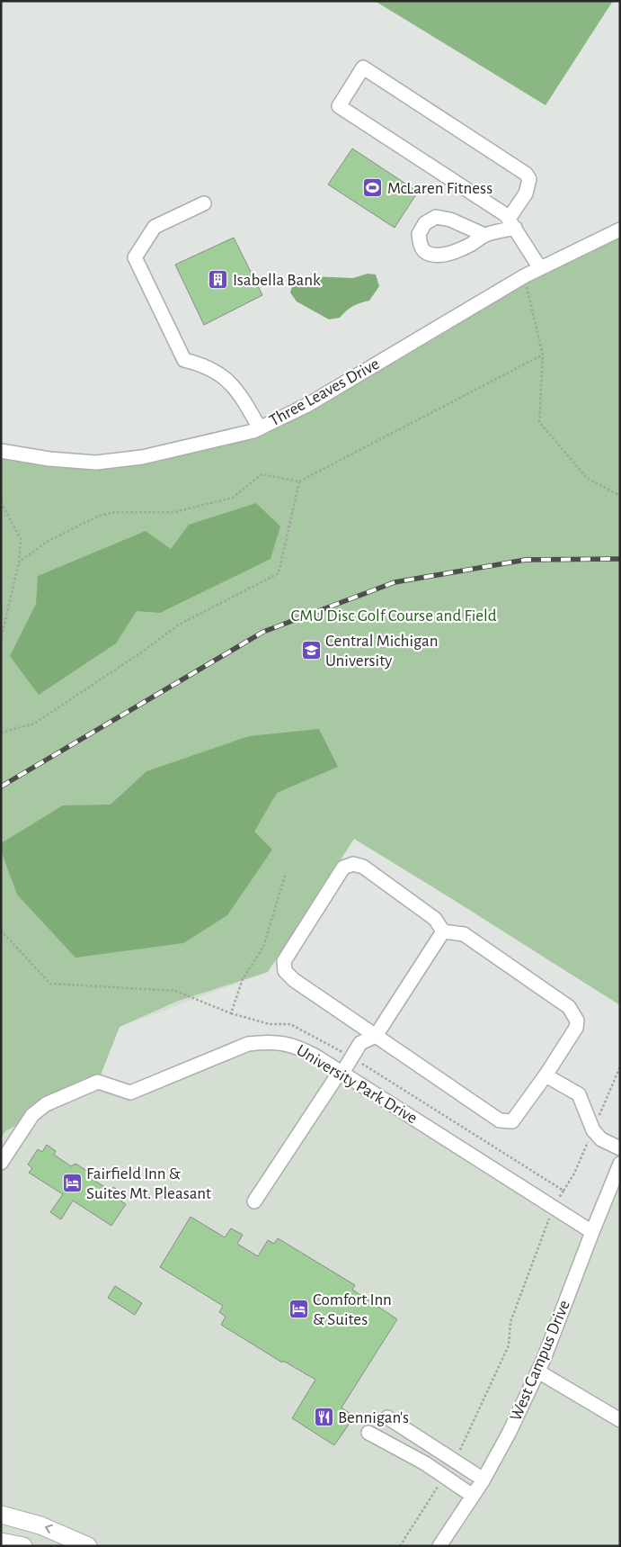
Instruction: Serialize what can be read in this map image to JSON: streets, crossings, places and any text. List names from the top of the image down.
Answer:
{
  "streets": {
    "street": ["Three Leaves Drive", "University Park Drive", "West Campus Drive"]
  },
  "crossings": [
    ["University Park Drive", "West Campus Drive"]
  ],
  "parks": ["CMU Disc Golf Course and Field"],
  "places": {
    "sports": ["McLaren Fitness"],
    "building": ["Isabella Bank"],
    "school or university": ["Central Michigan University"],
    "hotel": ["Fairfield Inn & Suites Mt. Pleasant", "Comfort Inn & Suites"],
    "restaurant": ["Bennigan's"]
  }
}
